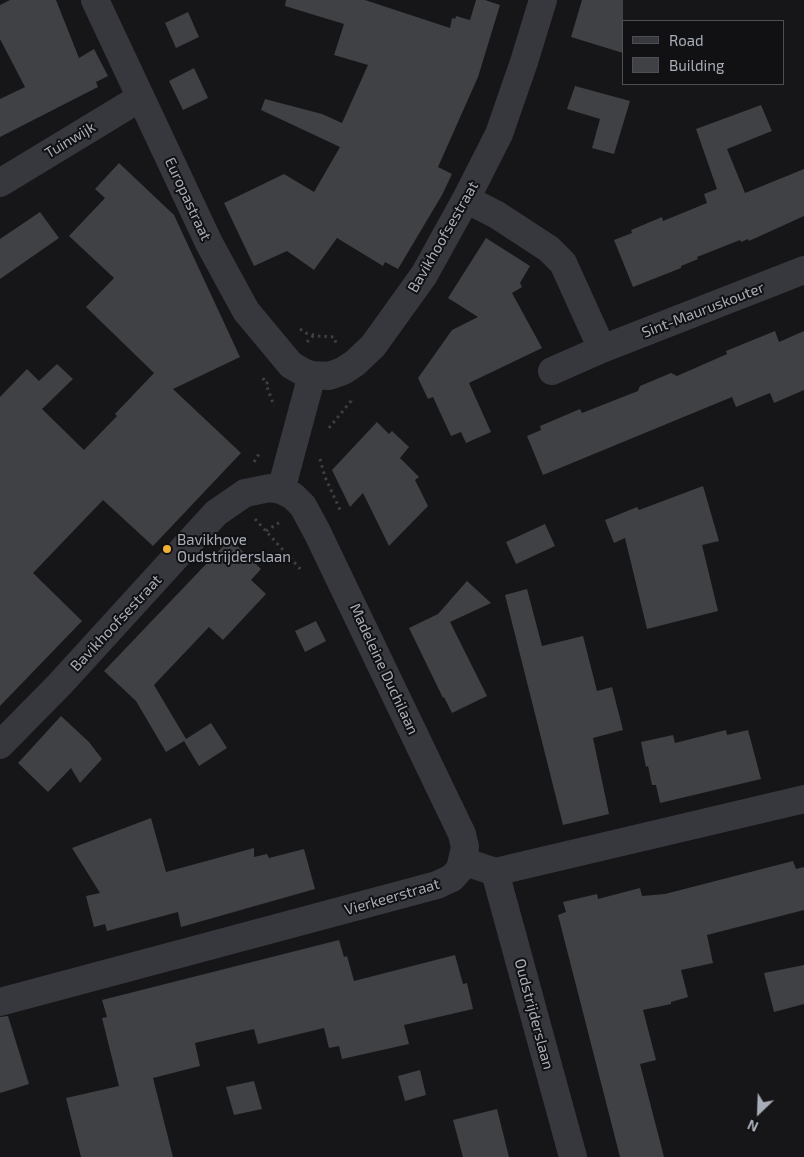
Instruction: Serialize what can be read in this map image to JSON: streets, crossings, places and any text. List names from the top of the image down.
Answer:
{
  "streets": {
    "street": [
      "Tuinwijk",
      "Europastraat",
      "Bavikhoofsestraat",
      "Sint-Mauruskouter",
      "Madeleine Duchilaan",
      "Vierkeerstraat",
      "Oudstrijderslaan"
    ]
  },
  "crossings": [
    ["Tuinwijk", "Europastraat"],
    ["Europastraat", "Bavikhoofsestraat"],
    ["Bavikhoofsestraat", "Madeleine Duchilaan"],
    ["Madeleine Duchilaan", "Vierkeerstraat"]
  ],
  "places": ["Bavikhove Oudstrijderslaan"],
  "legend": ["Road", "Building"],
  "north": "bottom left"
}
